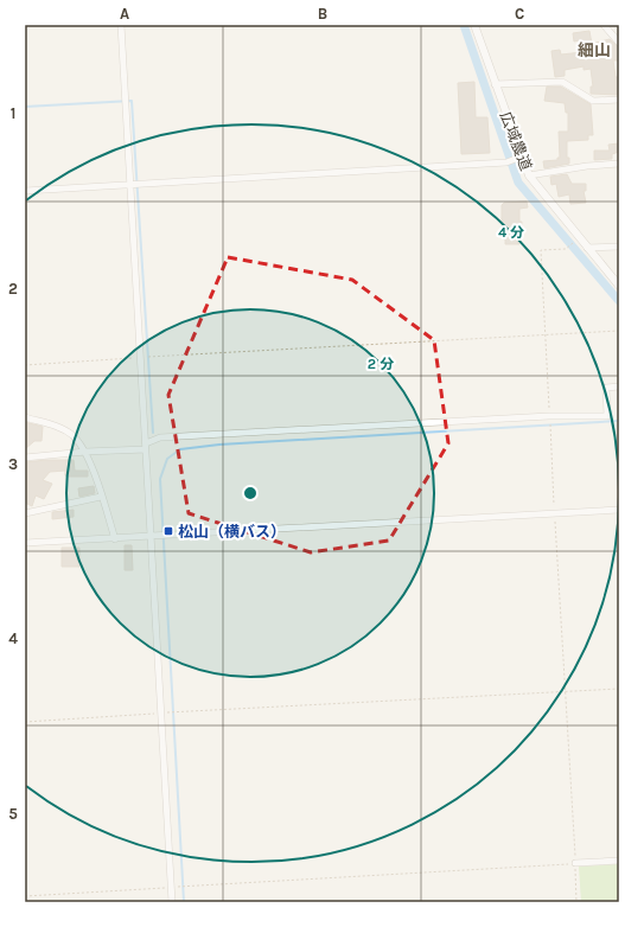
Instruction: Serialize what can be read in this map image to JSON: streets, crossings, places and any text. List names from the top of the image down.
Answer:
{
  "streets": {
    "street": ["広域農道"]
  },
  "districts": ["細山"],
  "places": {
    "transit": ["松山（横バス）"]
  },
  "grid": {
    "columns": ["A", "B", "C"],
    "rows": [
      "1",
      "2",
      "3",
      "4",
      "5"
    ]
  },
  "rings": ["4 分", "2 分"]
}
